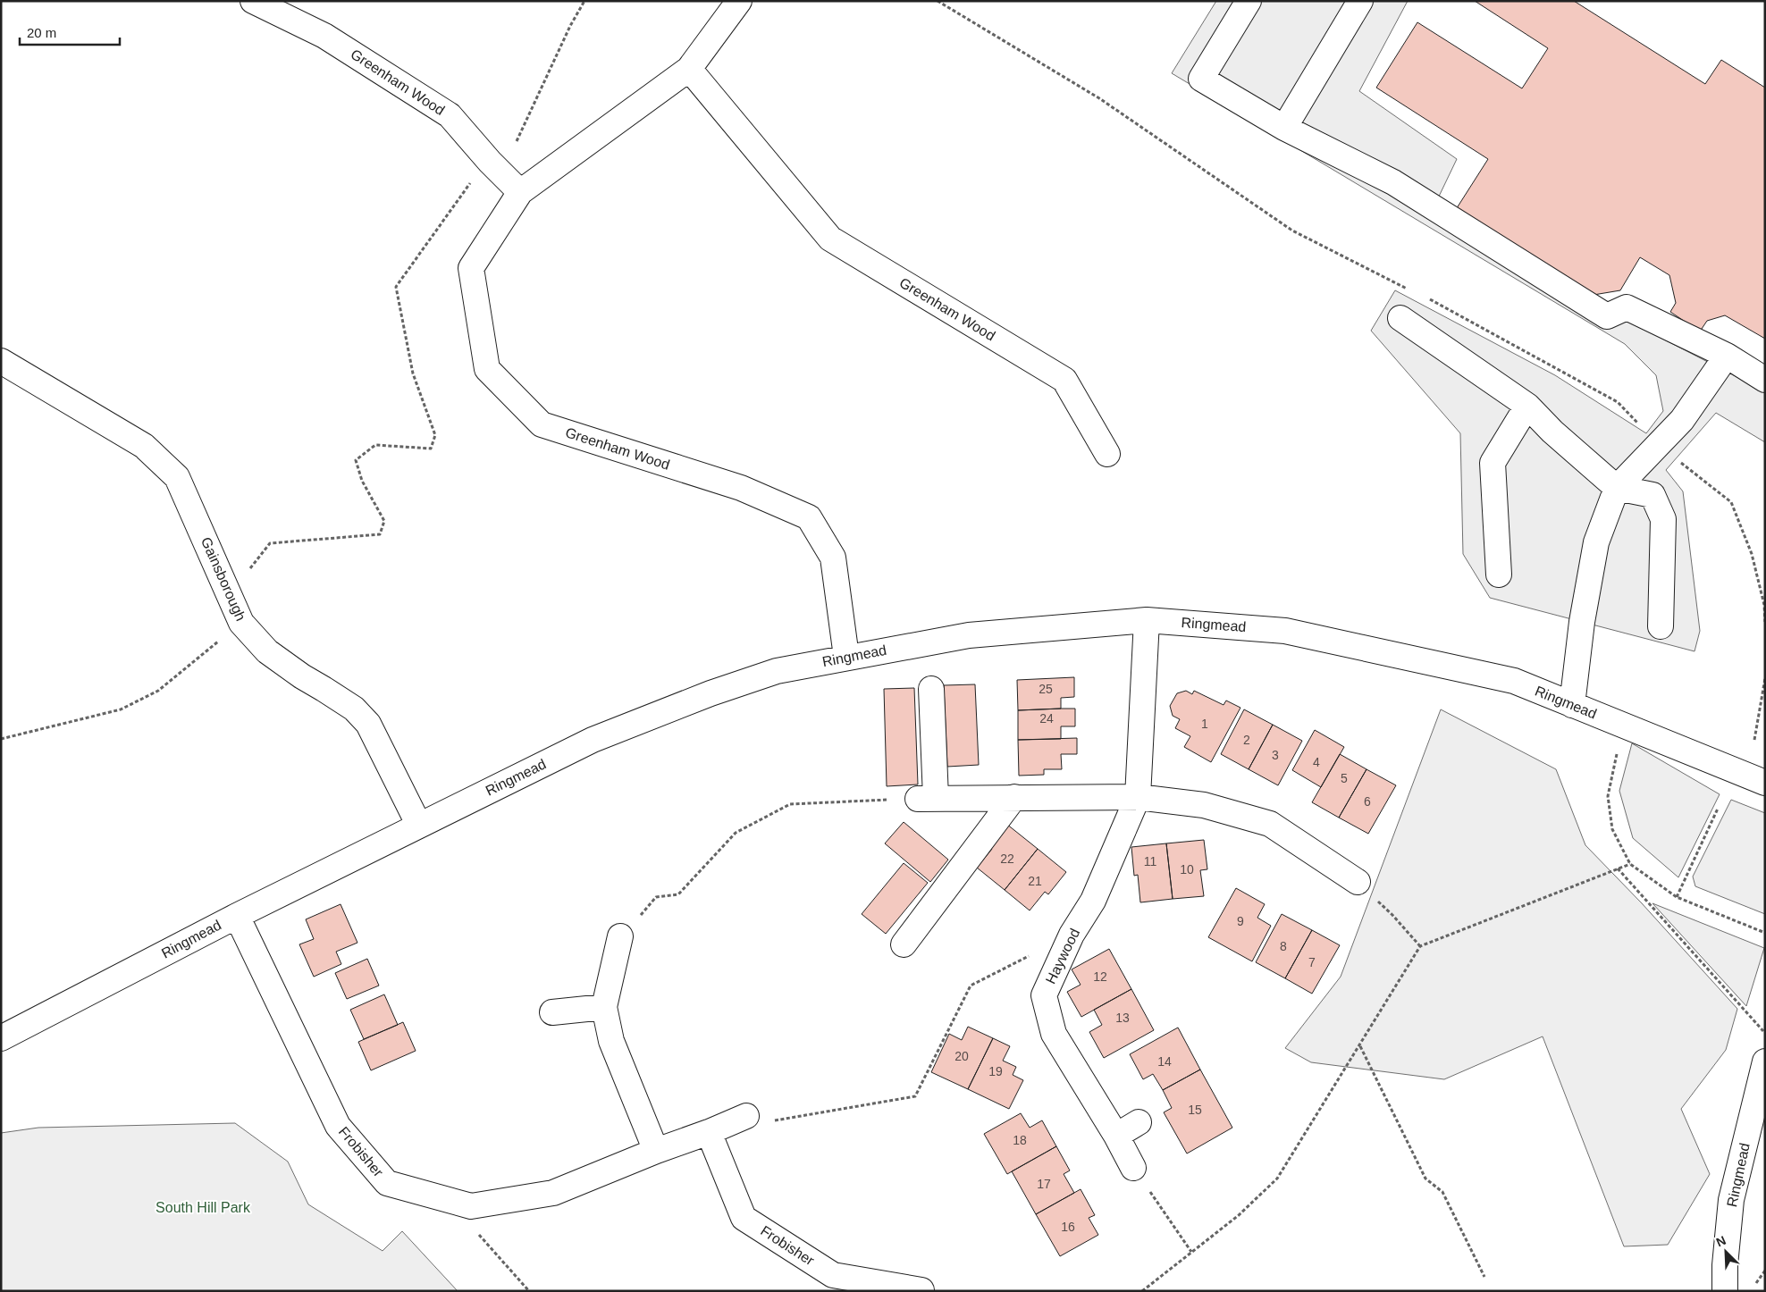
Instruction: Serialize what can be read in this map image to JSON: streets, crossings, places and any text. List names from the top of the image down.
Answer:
{
  "streets": {
    "street": [
      "Greenham Wood",
      "Gainsborough",
      "Ringmead",
      "Haywood",
      "Frobisher"
    ]
  },
  "crossings": [
    ["Greenham Wood", "Ringmead"],
    ["Gainsborough", "Ringmead"],
    ["Ringmead", "Haywood"],
    ["Ringmead", "Frobisher"]
  ],
  "parks": ["South Hill Park"],
  "house_numbers": [
    "25",
    "24",
    "1",
    "2",
    "3",
    "4",
    "5",
    "6",
    "22",
    "11",
    "10",
    "21",
    "9",
    "8",
    "7",
    "12",
    "13",
    "20",
    "14",
    "19",
    "15",
    "18",
    "17",
    "16"
  ],
  "scale_bar": "20 m",
  "north": "top left"
}
